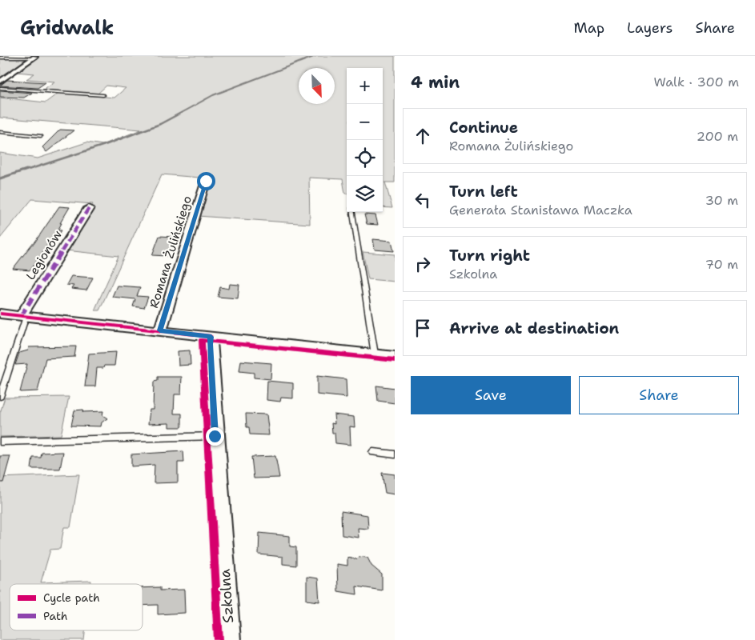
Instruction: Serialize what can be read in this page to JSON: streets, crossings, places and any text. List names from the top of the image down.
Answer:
{
  "streets": {
    "street": ["Romana Żulińskiego", "Legionów", "Szkolna"]
  },
  "legend": ["Cycle path", "Path"],
  "north": "bottom right",
  "page": {
    "header": "Gridwalk",
    "nav": ["Map", "Layers", "Share"],
    "heading": ["4 min", "Walk · 300 m"],
    "map_buttons": ["+", "−"],
    "list": [
      ["Continue", "Romana Żulińskiego", "200 m"],
      ["Turn left", "Generała Stanisława Maczka", "30 m"],
      ["Turn right", "Szkolna", "70 m"],
      "Arrive at destination"
    ],
    "buttons": ["Save", "Share"]
  }
}
